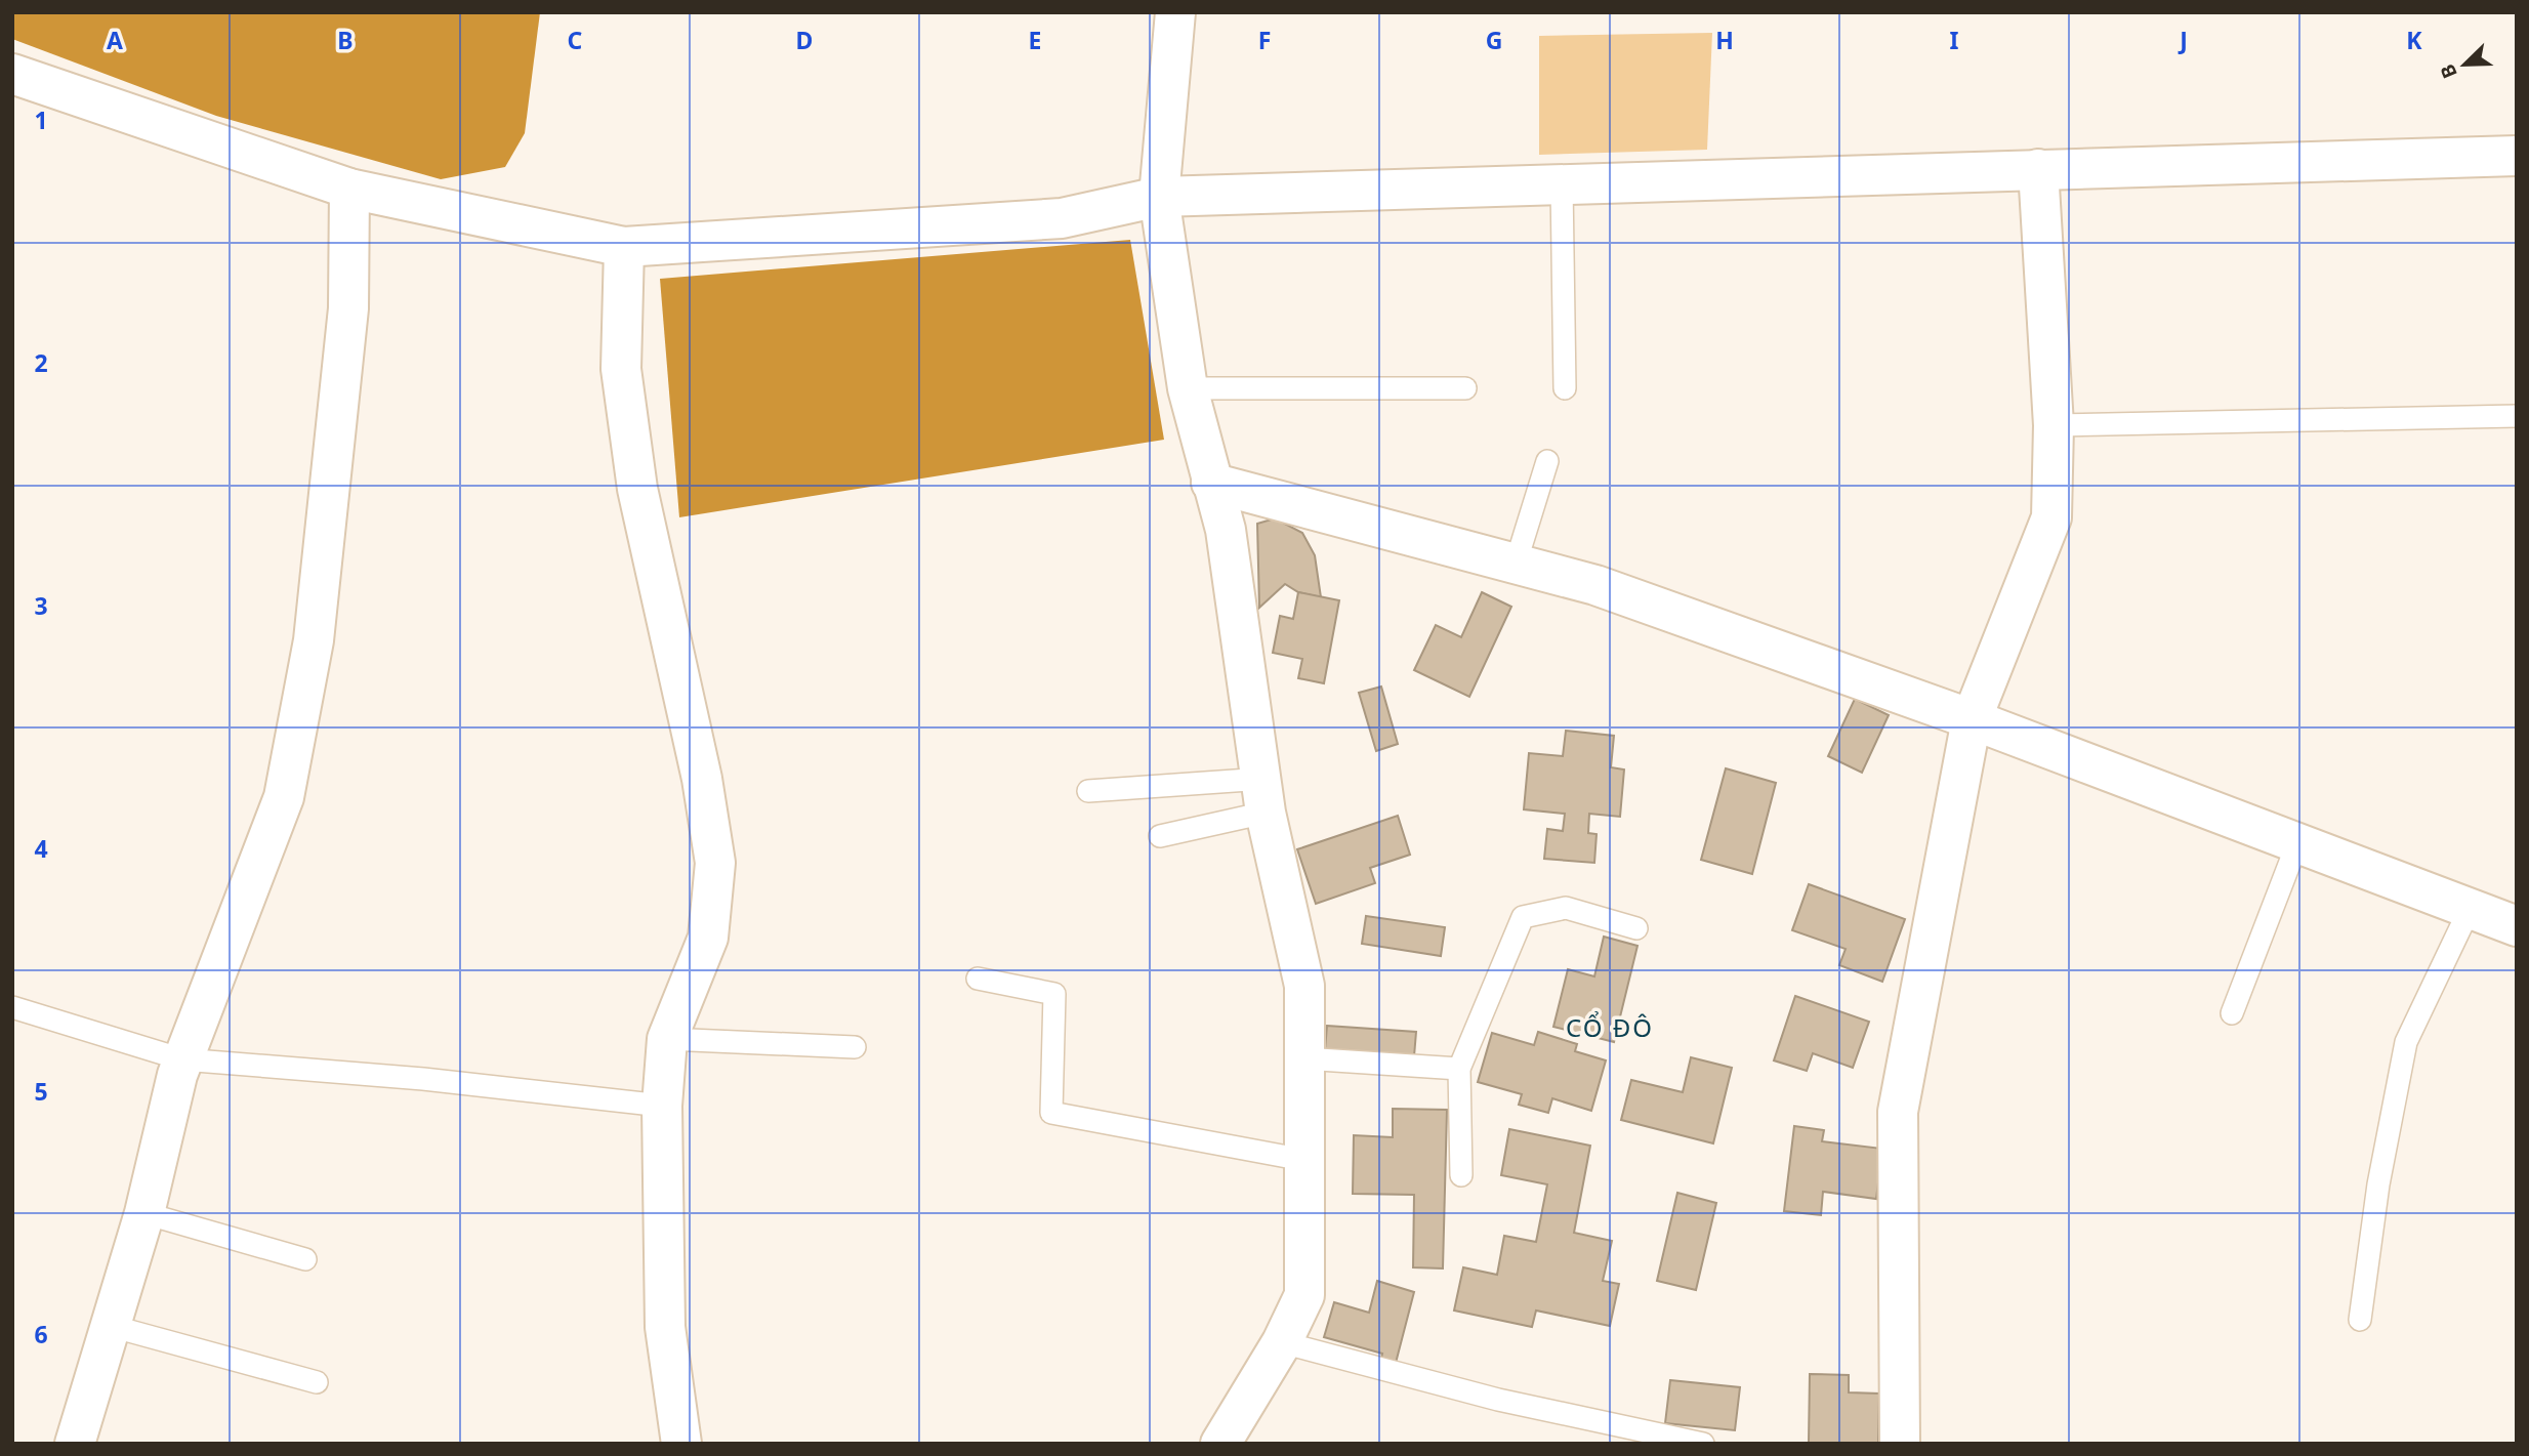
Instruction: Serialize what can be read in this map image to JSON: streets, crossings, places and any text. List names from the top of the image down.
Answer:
{
  "districts": ["CỔ ĐÔ"],
  "north": "bottom left",
  "grid": {
    "columns": [
      "A",
      "B",
      "C",
      "D",
      "E",
      "F",
      "G",
      "H",
      "I",
      "J",
      "K"
    ],
    "rows": [
      "1",
      "2",
      "3",
      "4",
      "5",
      "6"
    ]
  }
}
